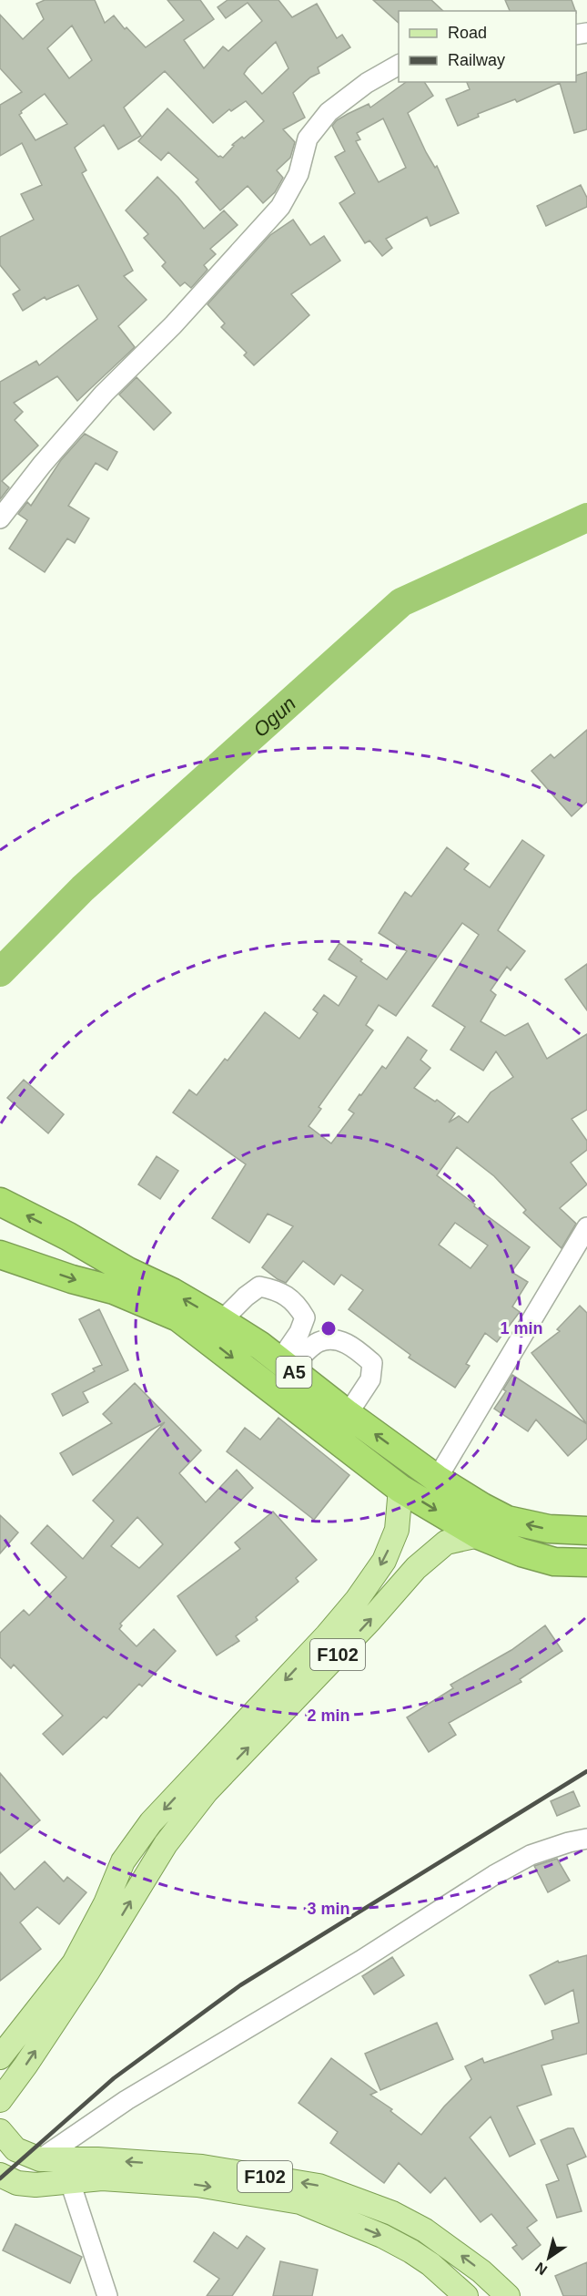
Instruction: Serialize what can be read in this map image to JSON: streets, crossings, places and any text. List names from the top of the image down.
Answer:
{
  "streets": {
    "highway": ["A5"],
    "main road": ["F102"]
  },
  "crossings": [
    ["A5", "F102"]
  ],
  "water": ["Ogun"],
  "legend": ["Road", "Railway"],
  "north": "bottom left",
  "rings": ["1 min", "2 min", "3 min"]
}
